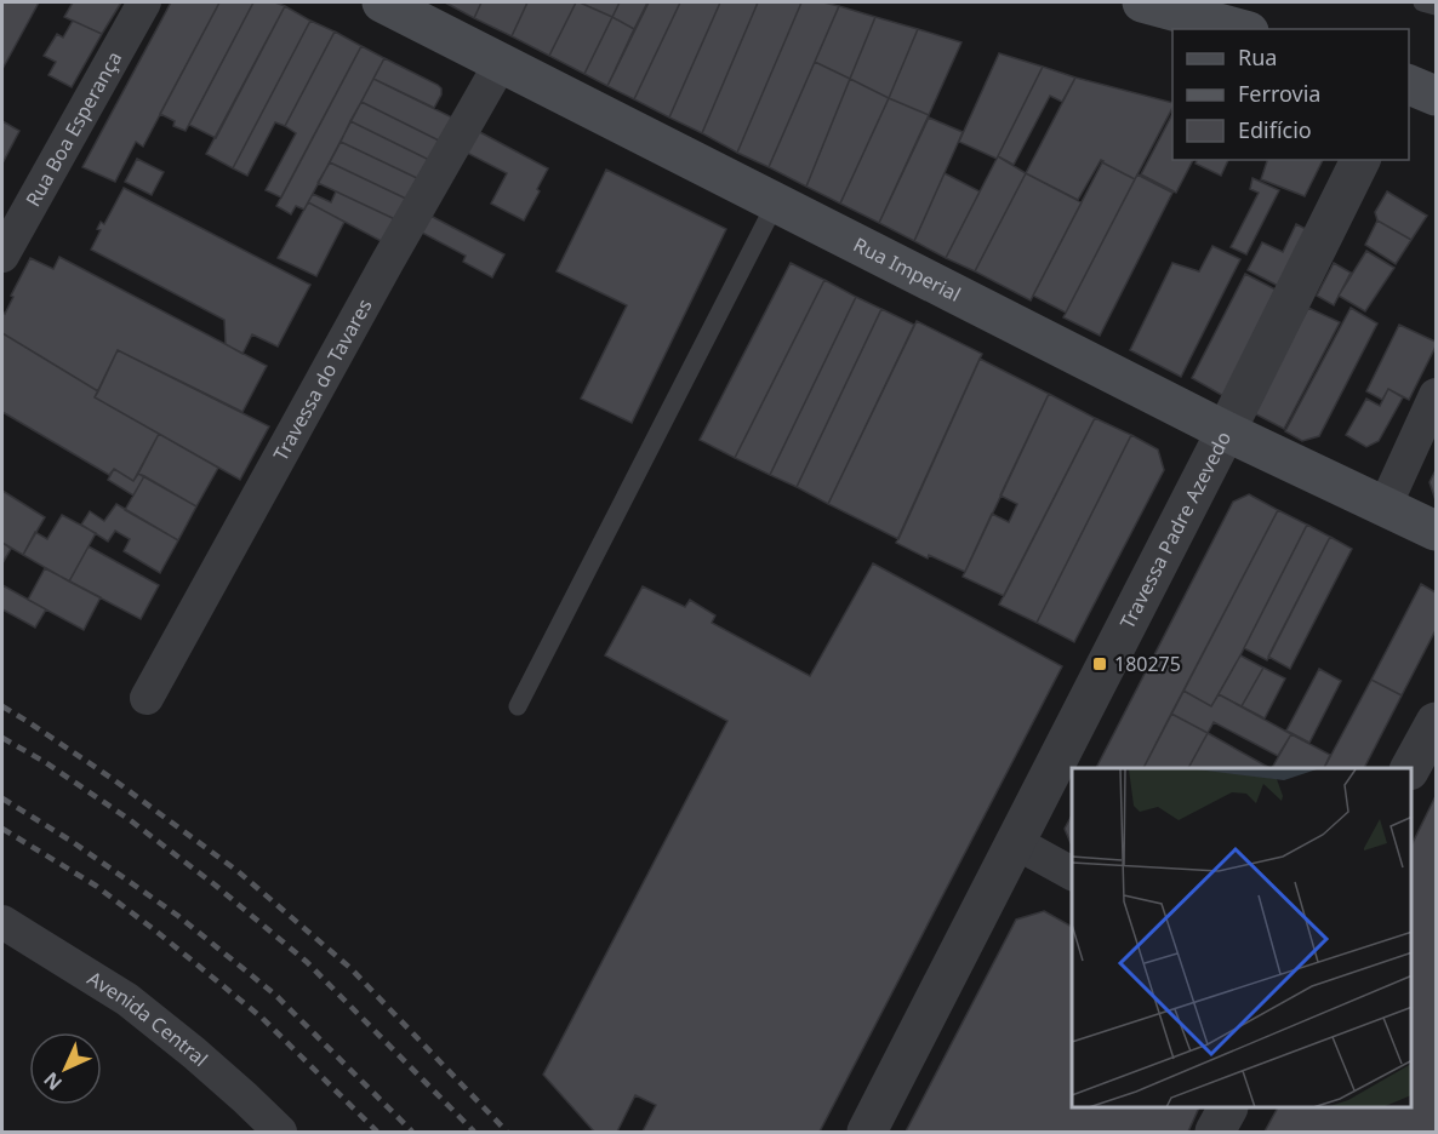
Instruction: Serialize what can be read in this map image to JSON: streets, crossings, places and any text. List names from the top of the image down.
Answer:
{
  "streets": {
    "main road": ["Rua Imperial"],
    "street": [
      "Rua Boa Esperança",
      "Travessa do Tavares",
      "Travessa Padre Azevedo",
      "Avenida Central"
    ]
  },
  "crossings": [
    ["Rua Imperial", "Travessa do Tavares"],
    ["Rua Imperial", "Travessa Padre Azevedo"]
  ],
  "places": {
    "transit": ["180275"]
  },
  "legend": ["Rua", "Ferrovia", "Edifício"],
  "north": "bottom left"
}
